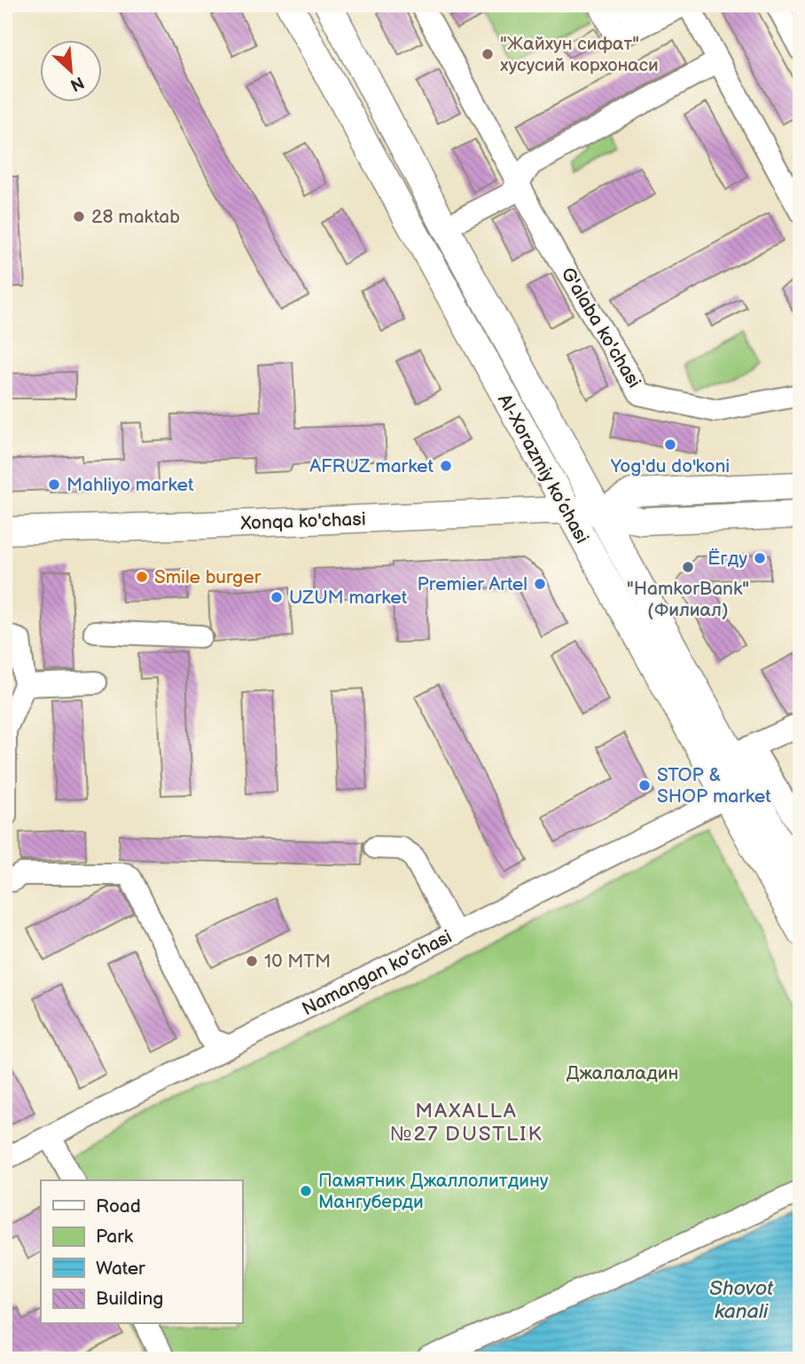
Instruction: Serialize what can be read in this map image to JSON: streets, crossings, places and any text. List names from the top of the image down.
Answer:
{
  "streets": {
    "main road": ["Al-Xorazmiy ko’chasi", "Xonqa ko'chasi"],
    "street": ["G'alaba ko'chasi", "Namangan ko'chasi"]
  },
  "crossings": [
    ["Al-Xorazmiy ko’chasi", "Xonqa ko'chasi"],
    ["Al-Xorazmiy ko’chasi", "Namangan ko'chasi"]
  ],
  "districts": ["MAXALLA №27 DUSTLIK"],
  "water": ["Shovot kanali"],
  "parks": ["Джалаладин"],
  "places": [
    "\"Жайхун сифат\" хусусий корхонаси",
    "28 maktab",
    "Yog'du do'koni",
    "AFRUZ market",
    "Mahliyo market",
    "Ёгду",
    "\"HamkorBank\" (Филиал)",
    "Smile burger",
    "Premier Artel",
    "UZUM market",
    "STOP & SHOP market",
    "10 MTM",
    "Памятник Джаллолитдину Мангуберди"
  ],
  "legend": [
    "Road",
    "Park",
    "Water",
    "Building"
  ],
  "north": "bottom right"
}
